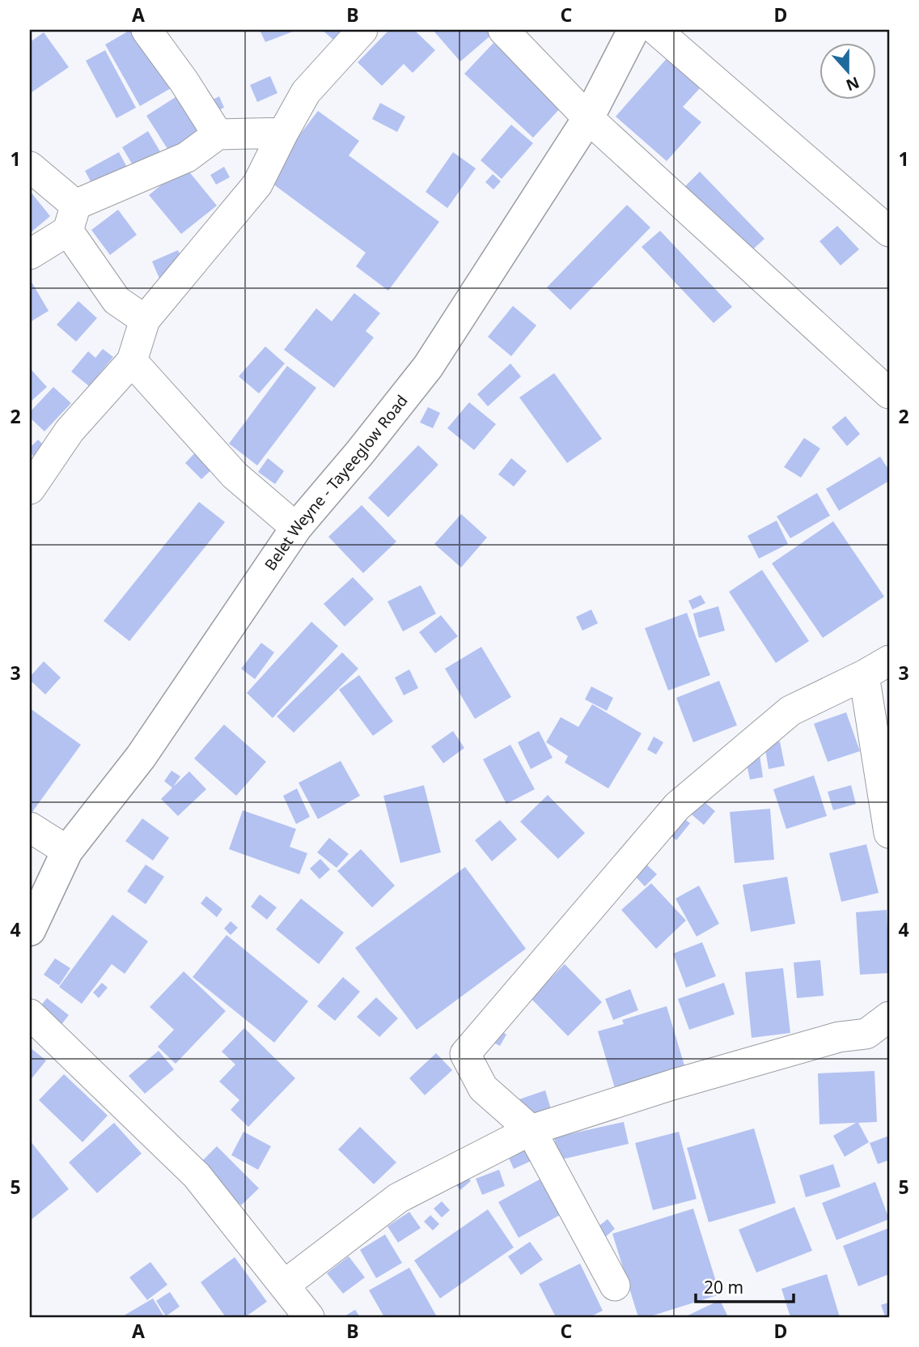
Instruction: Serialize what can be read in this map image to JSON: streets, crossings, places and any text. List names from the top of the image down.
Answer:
{
  "streets": {
    "main road": ["Belet Weyne - Tayeeglow Road"]
  },
  "scale_bar": "20 m",
  "north": "bottom",
  "grid": {
    "columns": [
      "A",
      "B",
      "C",
      "D"
    ],
    "rows": [
      "1",
      "2",
      "3",
      "4",
      "5"
    ]
  }
}
